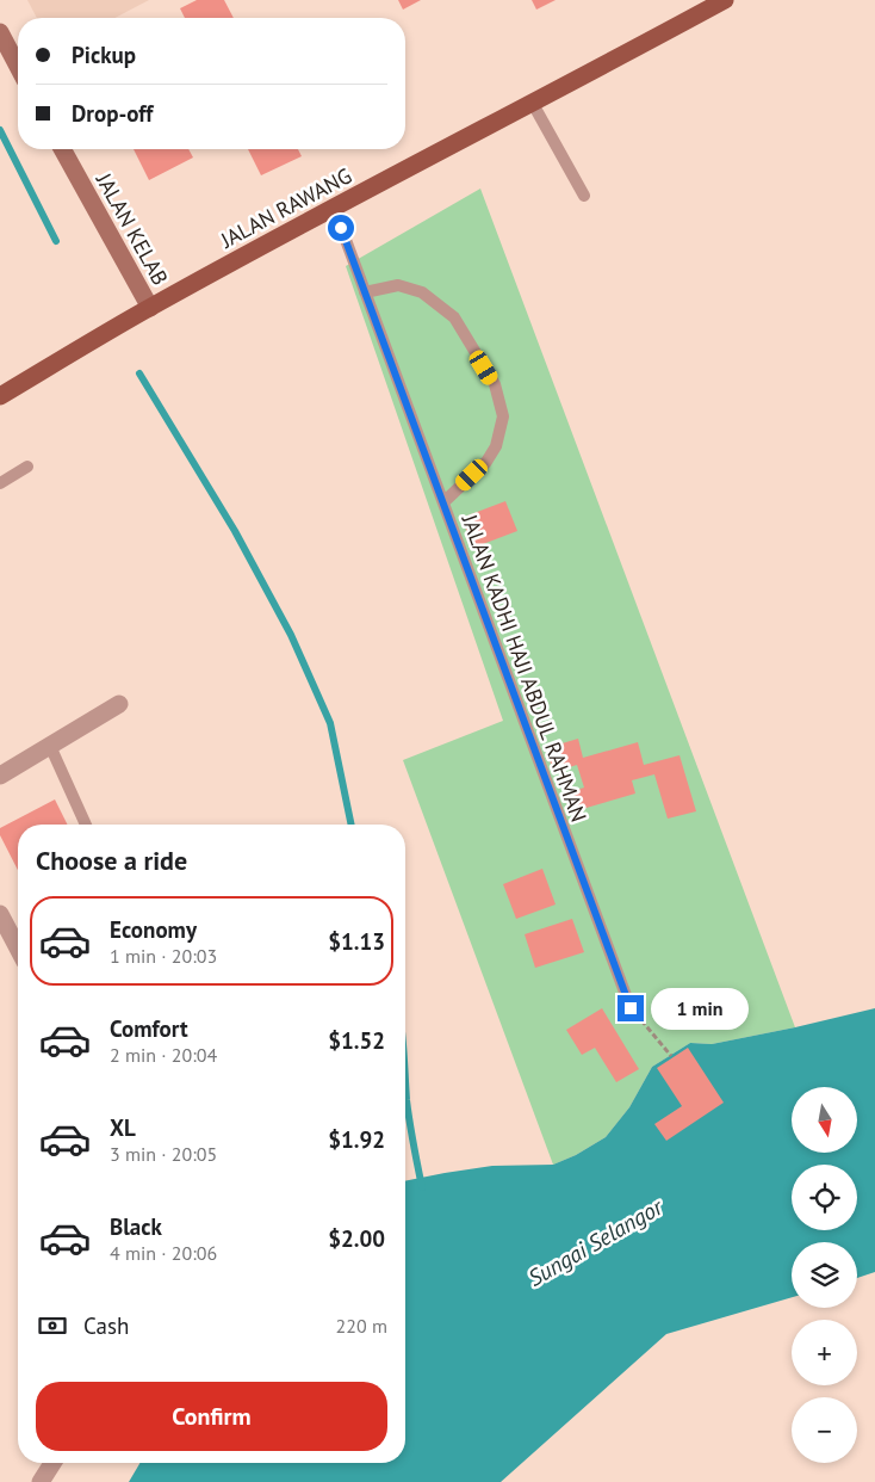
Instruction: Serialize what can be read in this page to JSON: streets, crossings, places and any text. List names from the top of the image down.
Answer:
{
  "streets": {
    "main road": ["JALAN RAWANG"],
    "street": ["JALAN KELAB"],
    "lane": ["JALAN KADHI HAJI ABDUL RAHMAN"]
  },
  "crossings": [
    ["JALAN RAWANG", "JALAN KELAB"],
    ["JALAN RAWANG", "JALAN KADHI HAJI ABDUL RAHMAN"]
  ],
  "water": ["Sungai Selangor"],
  "north": "bottom",
  "page": {
    "banner": ["Pickup", "Drop-off"],
    "heading": "Choose a ride",
    "list": [
      {
        "name": "Economy",
        "note": "1 min · 20:03",
        "value": "$1.13"
      },
      {
        "name": "Comfort",
        "note": "2 min · 20:04",
        "value": "$1.52"
      },
      {
        "name": "XL",
        "note": "3 min · 20:05",
        "value": "$1.92"
      },
      {
        "name": "Black",
        "note": "4 min · 20:06",
        "value": "$2.00"
      }
    ],
    "bubble": "1 min",
    "map_buttons": ["+", "−"],
    "pay": ["Cash", "220 m"],
    "buttons": "Confirm"
  }
}
